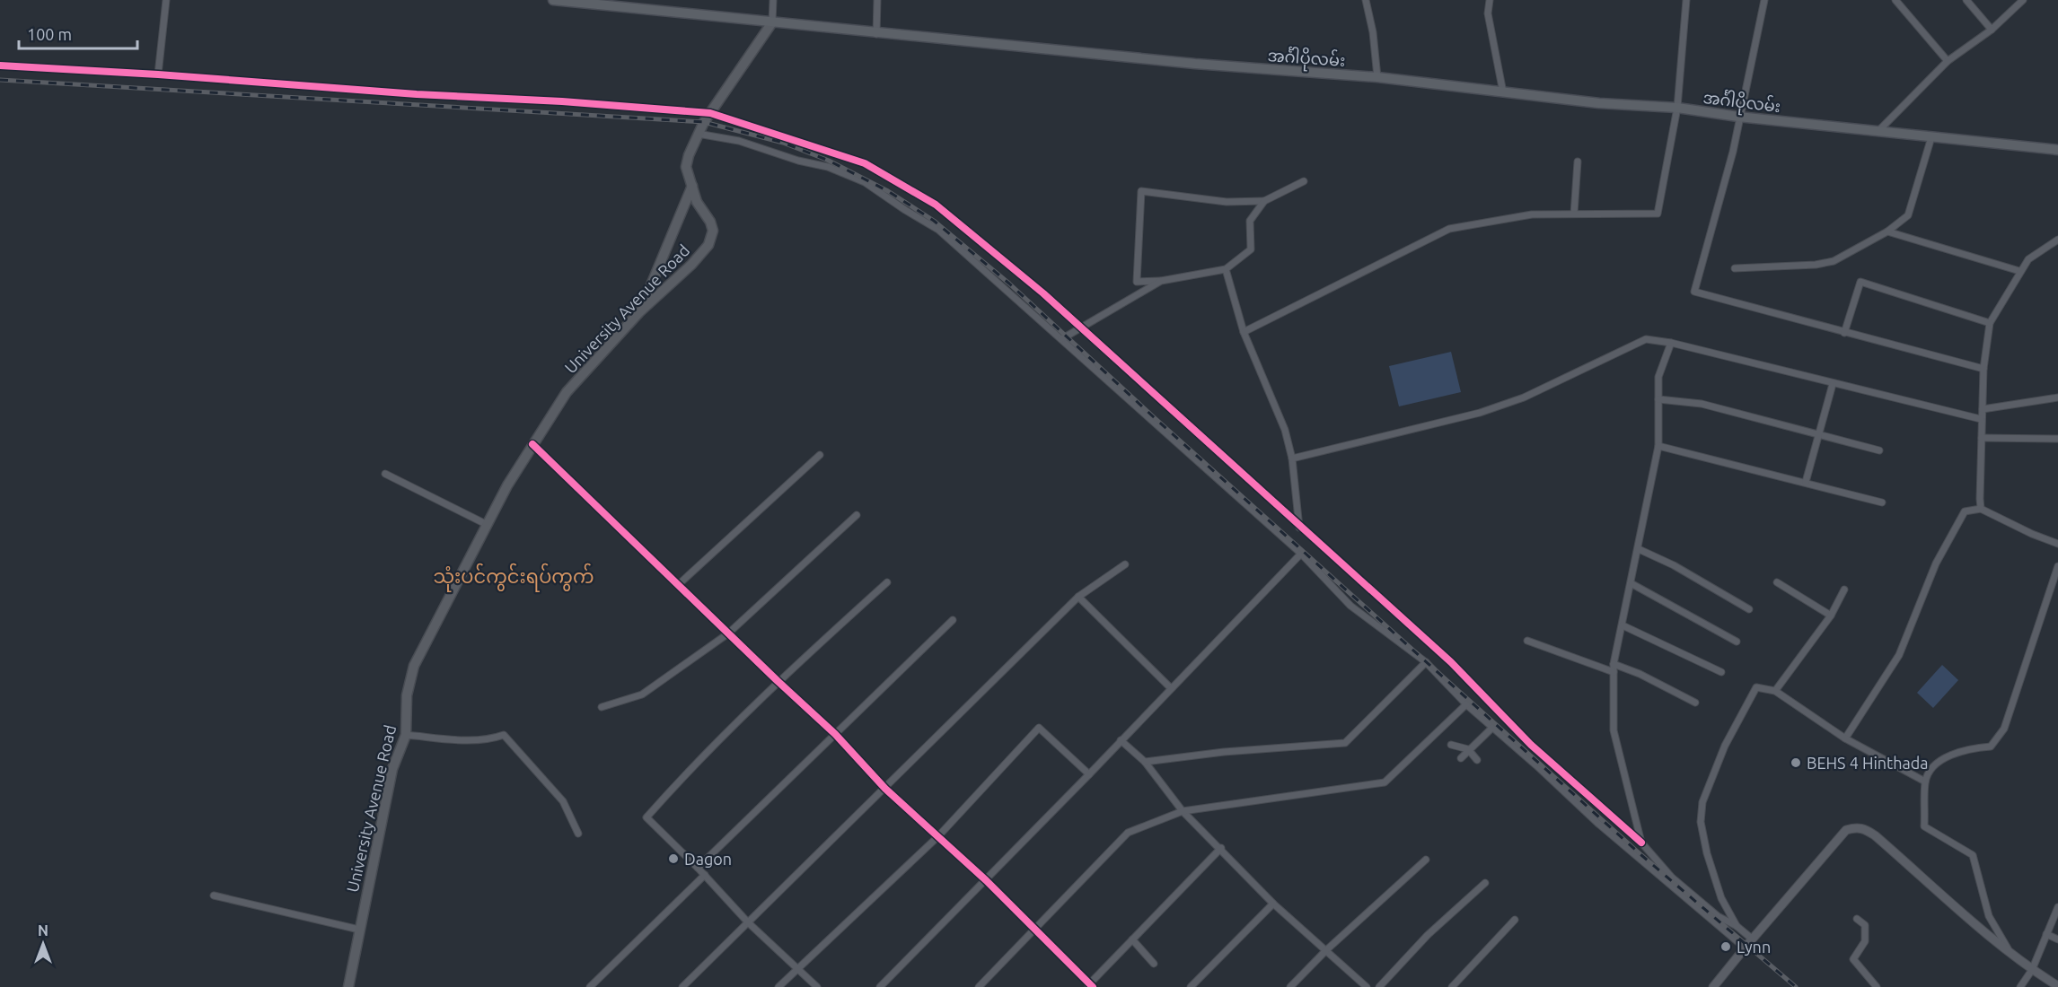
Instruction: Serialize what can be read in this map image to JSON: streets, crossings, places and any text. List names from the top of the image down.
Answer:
{
  "streets": {
    "main road": ["အင်္ဂါပိုလမ်း", "University Avenue Road"]
  },
  "crossings": [
    ["အင်္ဂါပိုလမ်း", "University Avenue Road"]
  ],
  "districts": ["သုံးပင်ကွင်းရပ်ကွက်"],
  "places": ["BEHS 4 Hinthada", "Dagon", "Lynn"],
  "scale_bar": "100 m",
  "north": "top"
}
